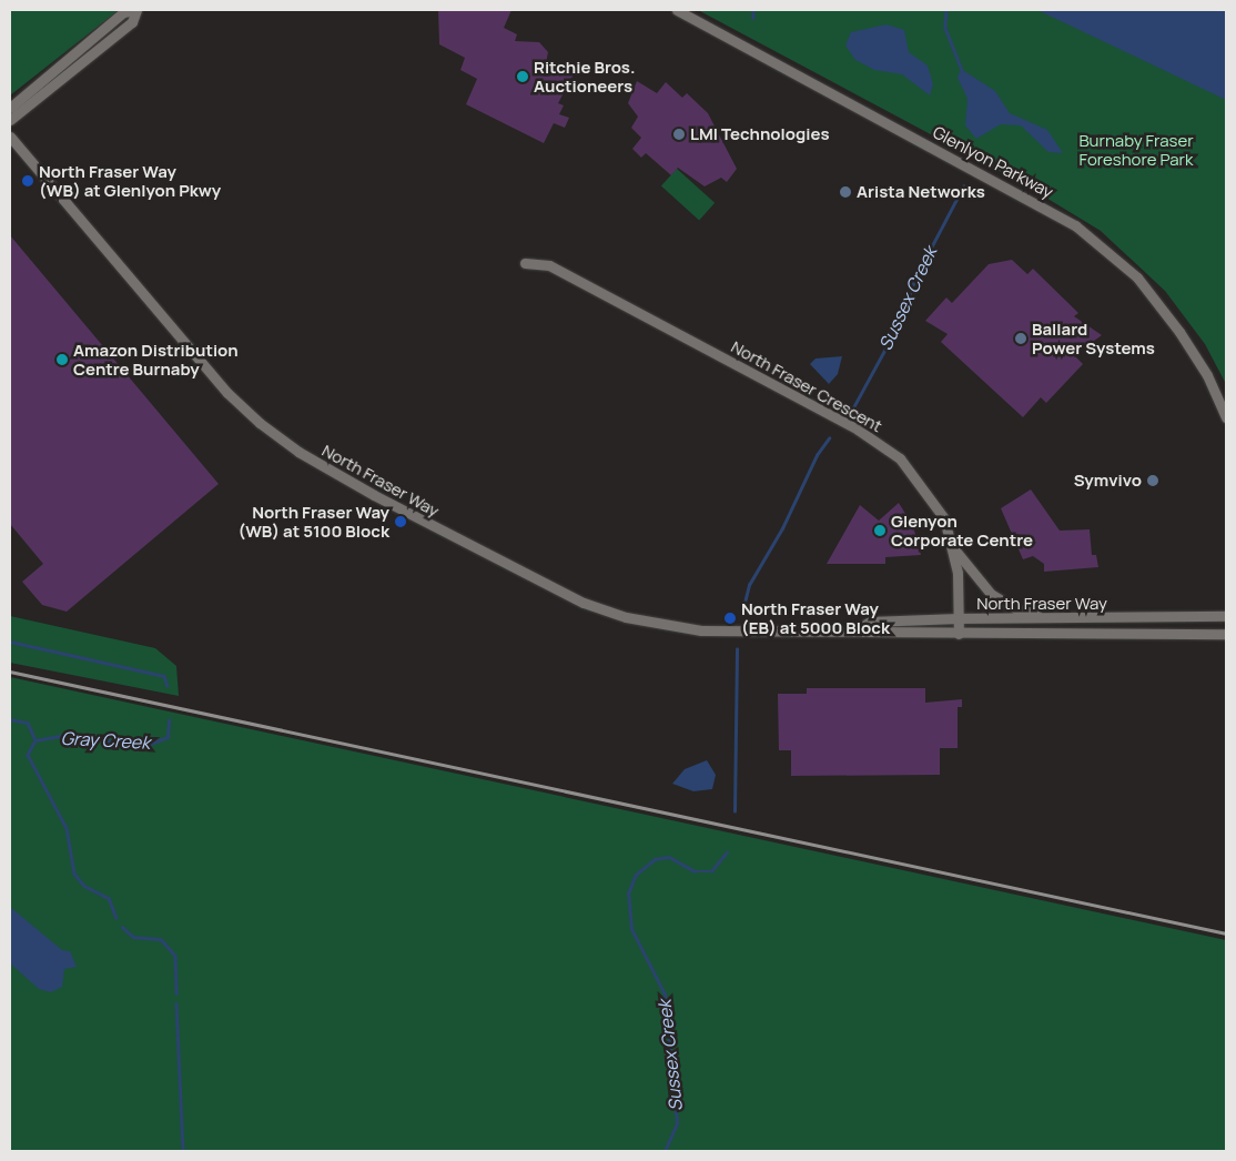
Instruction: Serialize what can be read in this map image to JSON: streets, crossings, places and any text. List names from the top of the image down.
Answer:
{
  "streets": {
    "street": ["Glenlyon Parkway", "North Fraser Crescent", "North Fraser Way"]
  },
  "crossings": [
    ["North Fraser Crescent", "North Fraser Way"]
  ],
  "water": ["Sussex Creek", "Gray Creek"],
  "parks": ["Burnaby Fraser Foreshore Park"],
  "places": [
    "Ritchie Bros. Auctioneers",
    "LMI Technologies",
    "North Fraser Way (WB) at Glenlyon Pkwy",
    "Arista Networks",
    "Ballard Power Systems",
    "Amazon Distribution Centre Burnaby",
    "Symvivo",
    "North Fraser Way (WB) at 5100 Block",
    "Glenyon Corporate Centre",
    "North Fraser Way (EB) at 5000 Block"
  ]
}
